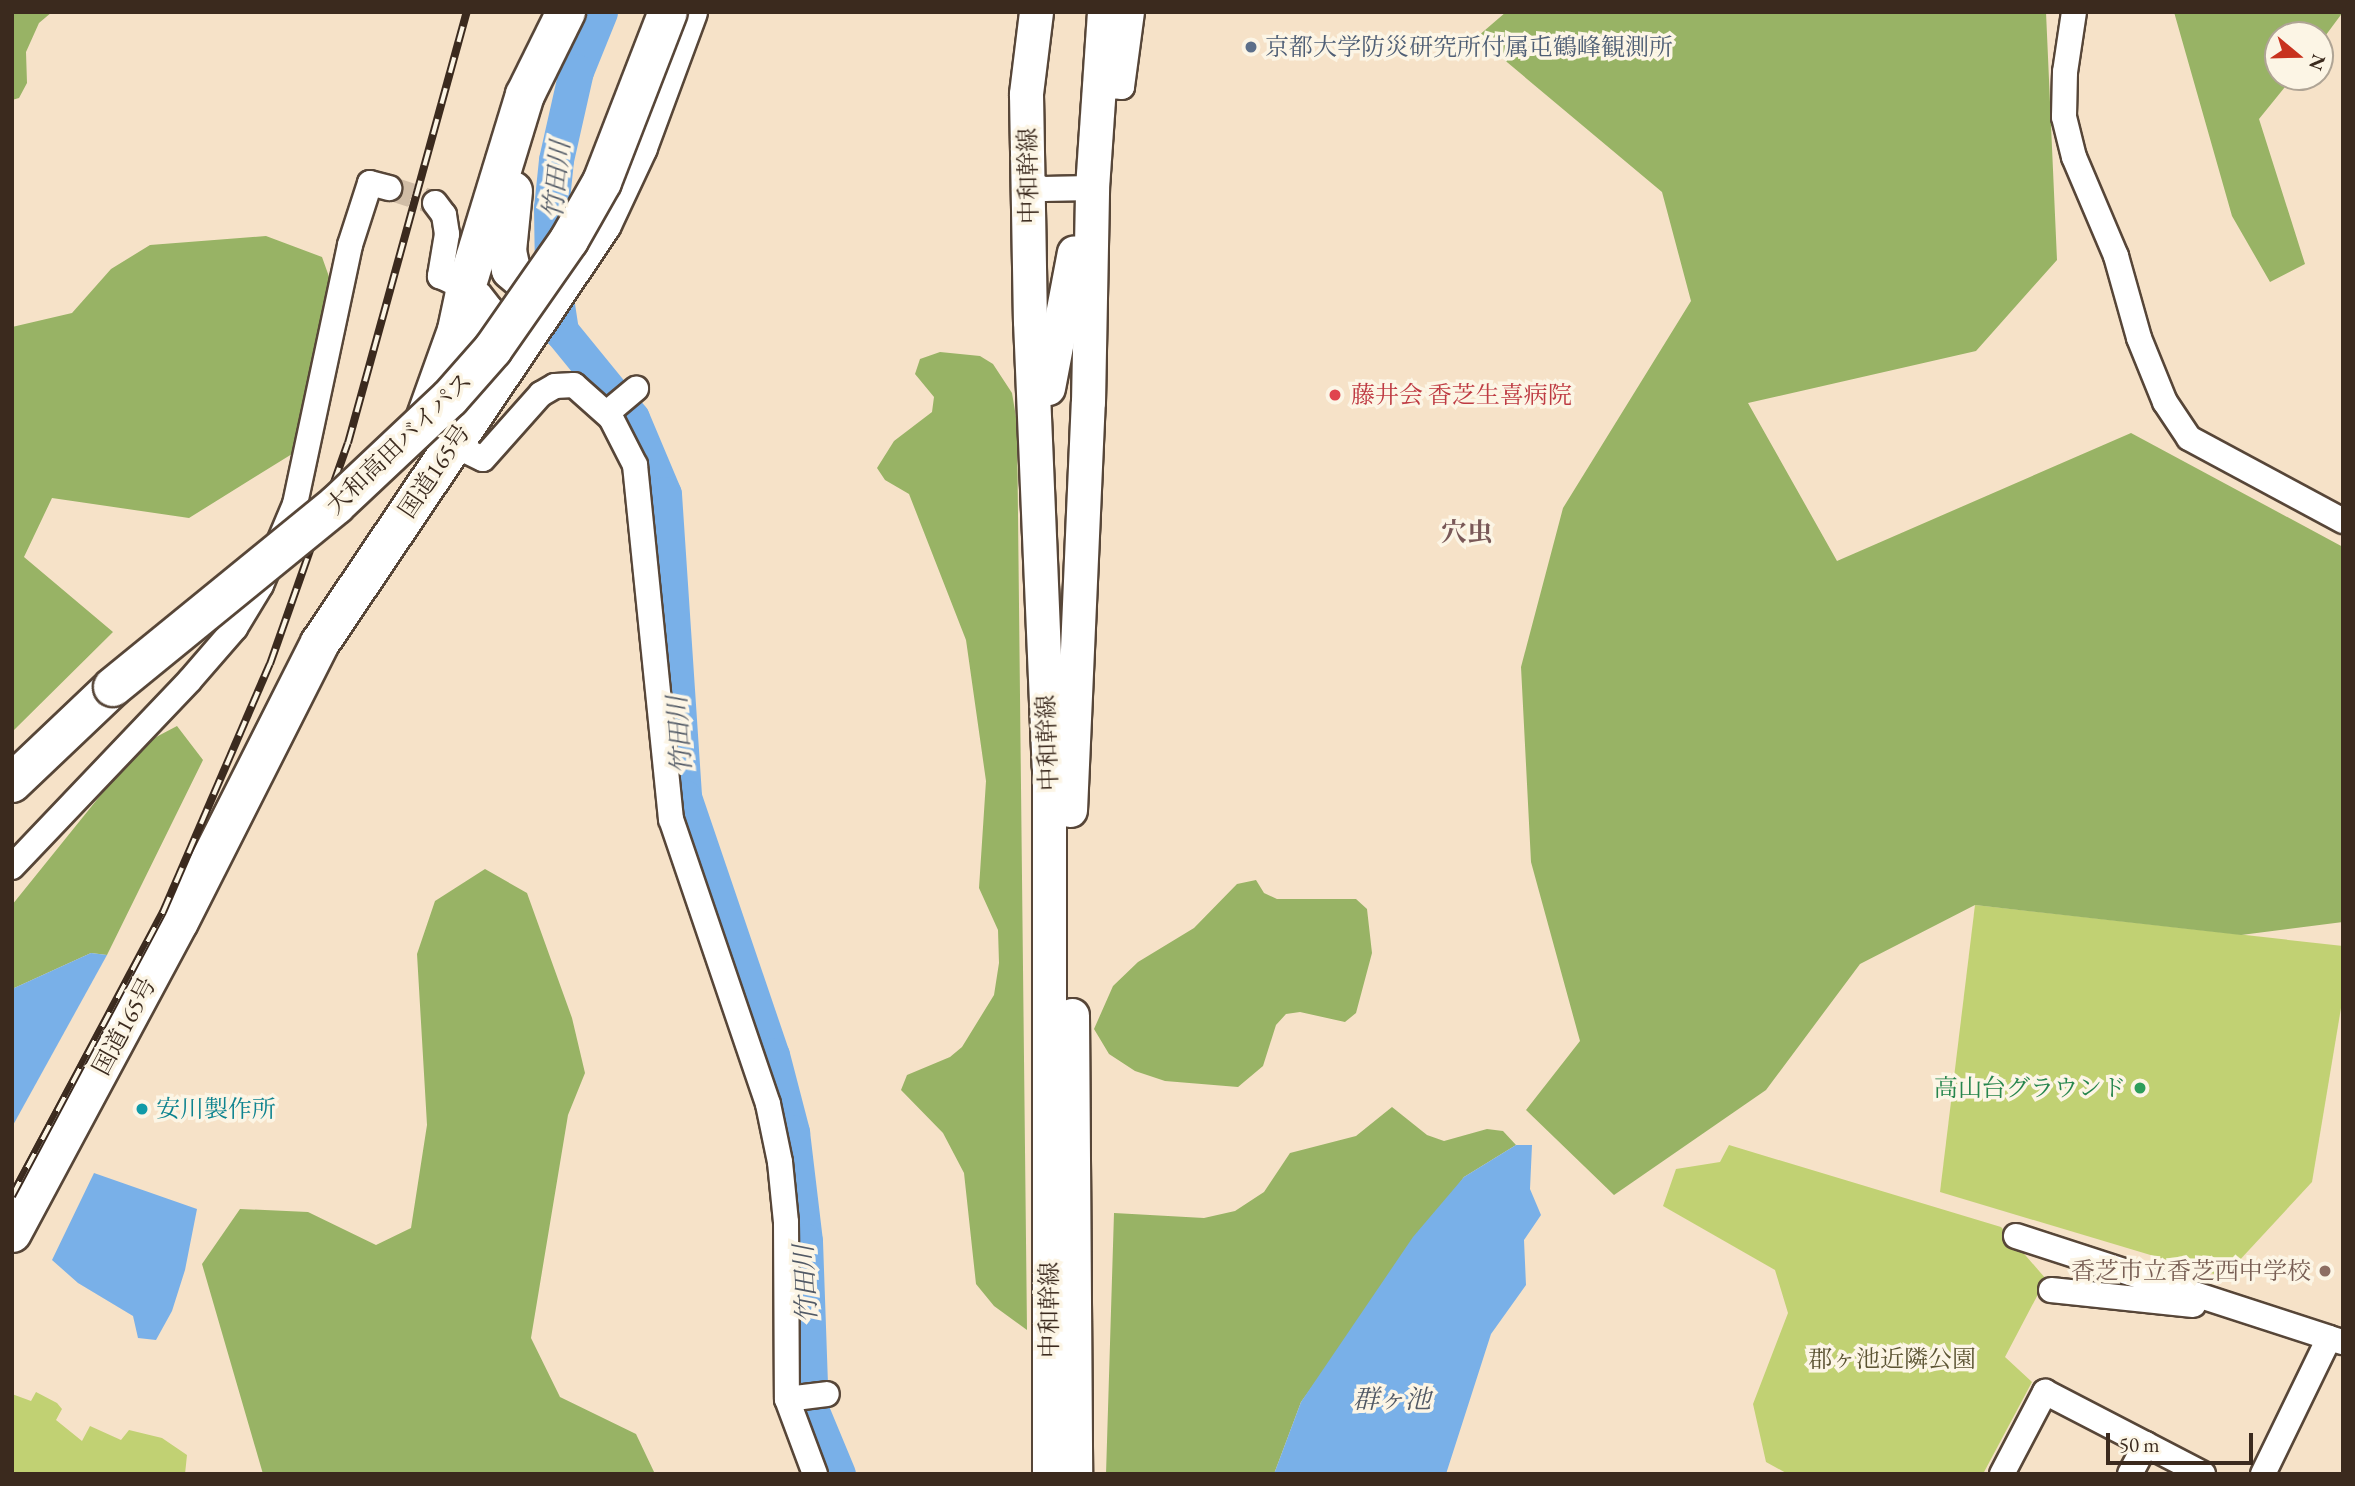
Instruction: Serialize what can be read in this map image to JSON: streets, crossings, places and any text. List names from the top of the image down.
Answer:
{
  "streets": {
    "highway": ["大和高田バイパス", "国道165号"],
    "main road": ["中和幹線"]
  },
  "crossings": [
    ["大和高田バイパス", "国道165号"]
  ],
  "districts": ["穴虫"],
  "water": ["竹田川", "群ヶ池"],
  "parks": ["郡ヶ池近隣公園"],
  "places": [
    "京都大学防災研究所付属屯鶴峰観測所",
    "藤井会 香芝生喜病院",
    "高山台グラウンド",
    "安川製作所",
    "香芝市立香芝西中学校"
  ],
  "scale_bar": "50 m",
  "north": "right"
}
